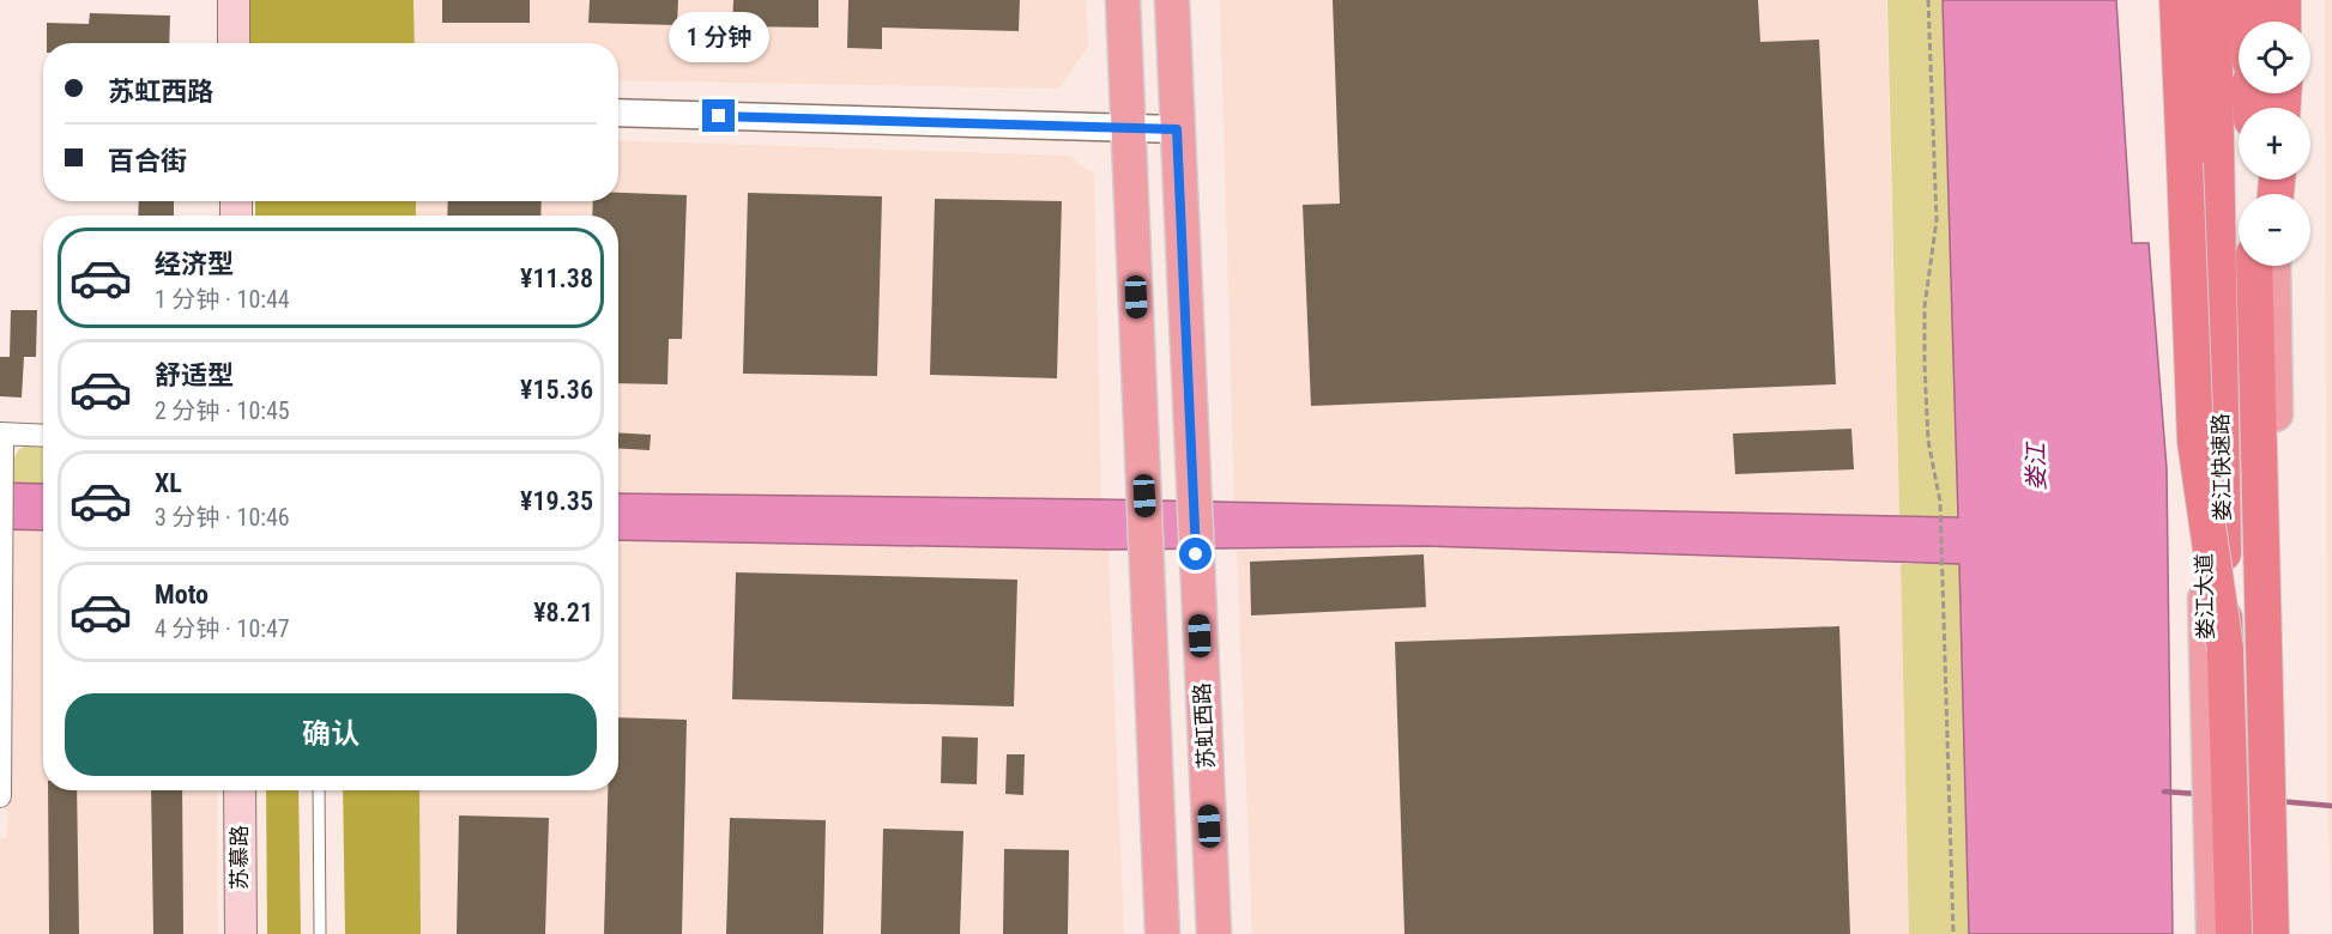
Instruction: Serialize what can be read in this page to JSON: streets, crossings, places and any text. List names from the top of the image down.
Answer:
{
  "streets": {
    "highway": ["娄江快速路"],
    "main road": ["娄江大道", "苏虹西路", "苏慕路"]
  },
  "water": ["娄江"],
  "page": {
    "bubble": "1 分钟",
    "map_buttons": ["+", "−"],
    "banner": ["苏虹西路", "百合街"],
    "list": [
      {
        "name": "经济型",
        "note": "1 分钟 · 10:44",
        "value": "¥11.38"
      },
      {
        "name": "舒适型",
        "note": "2 分钟 · 10:45",
        "value": "¥15.36"
      },
      {
        "name": "XL",
        "note": "3 分钟 · 10:46",
        "value": "¥19.35"
      },
      {
        "name": "Moto",
        "note": "4 分钟 · 10:47",
        "value": "¥8.21"
      }
    ],
    "buttons": "确认"
  }
}
